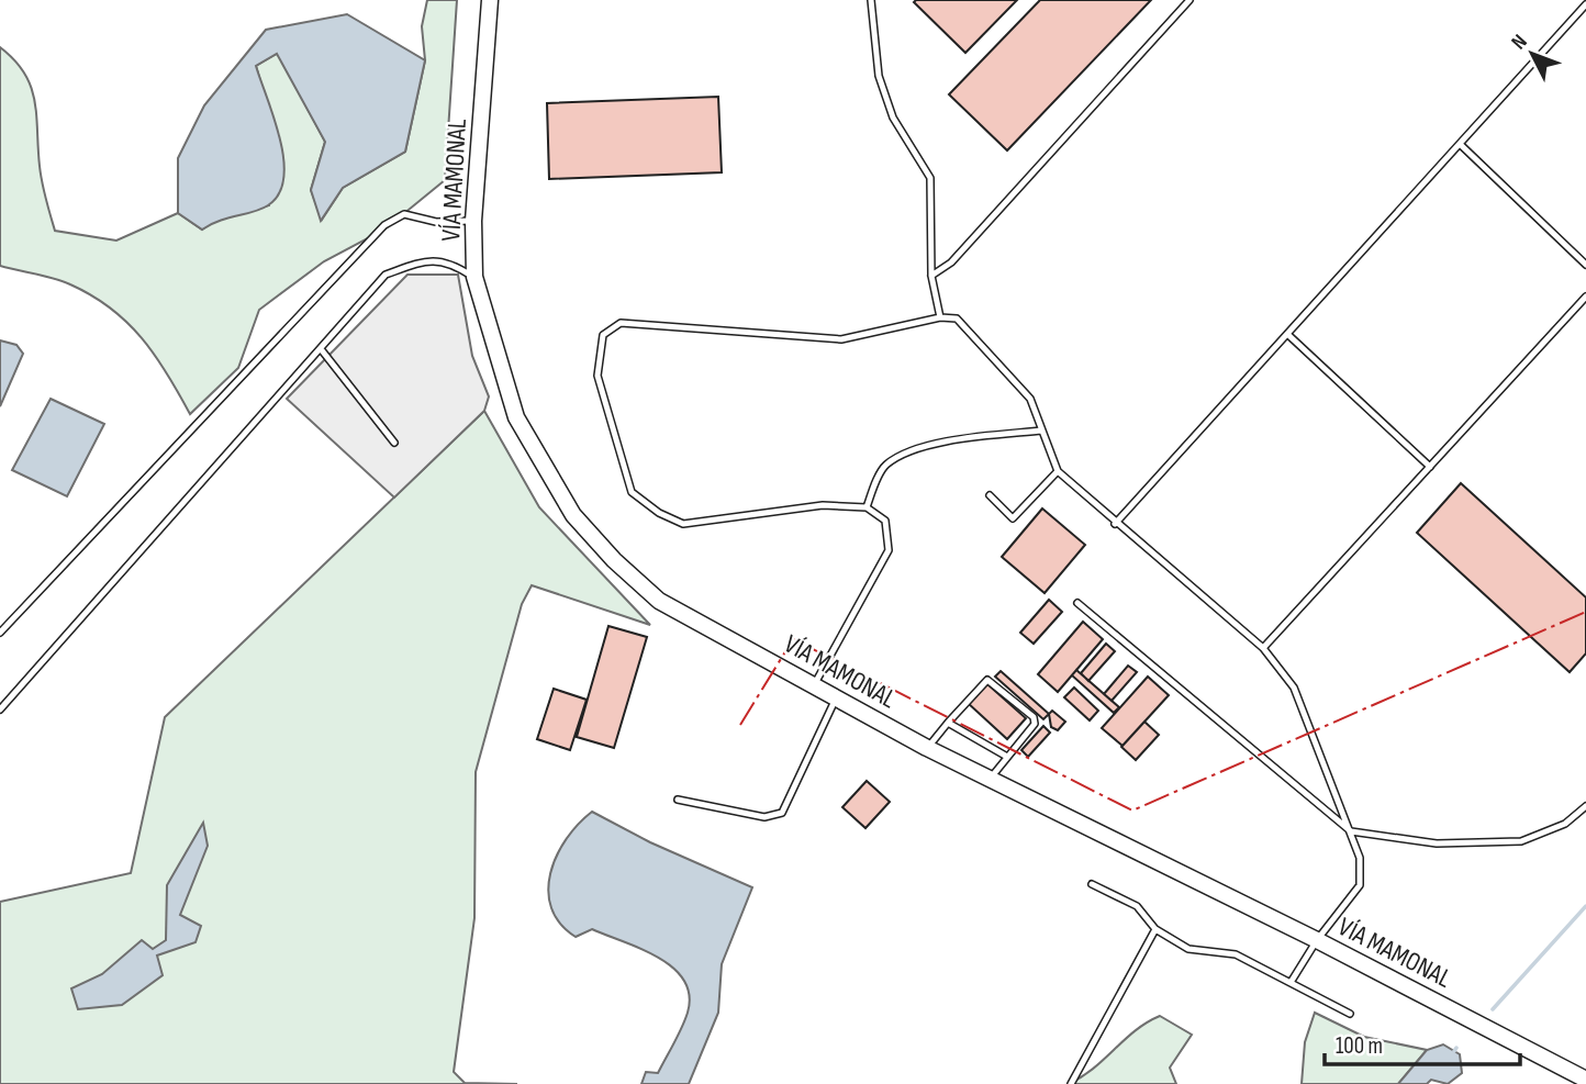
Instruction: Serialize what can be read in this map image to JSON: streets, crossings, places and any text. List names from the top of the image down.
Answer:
{
  "streets": {
    "street": ["VÍA MAMONAL"]
  },
  "scale_bar": "100 m",
  "north": "top left"
}
